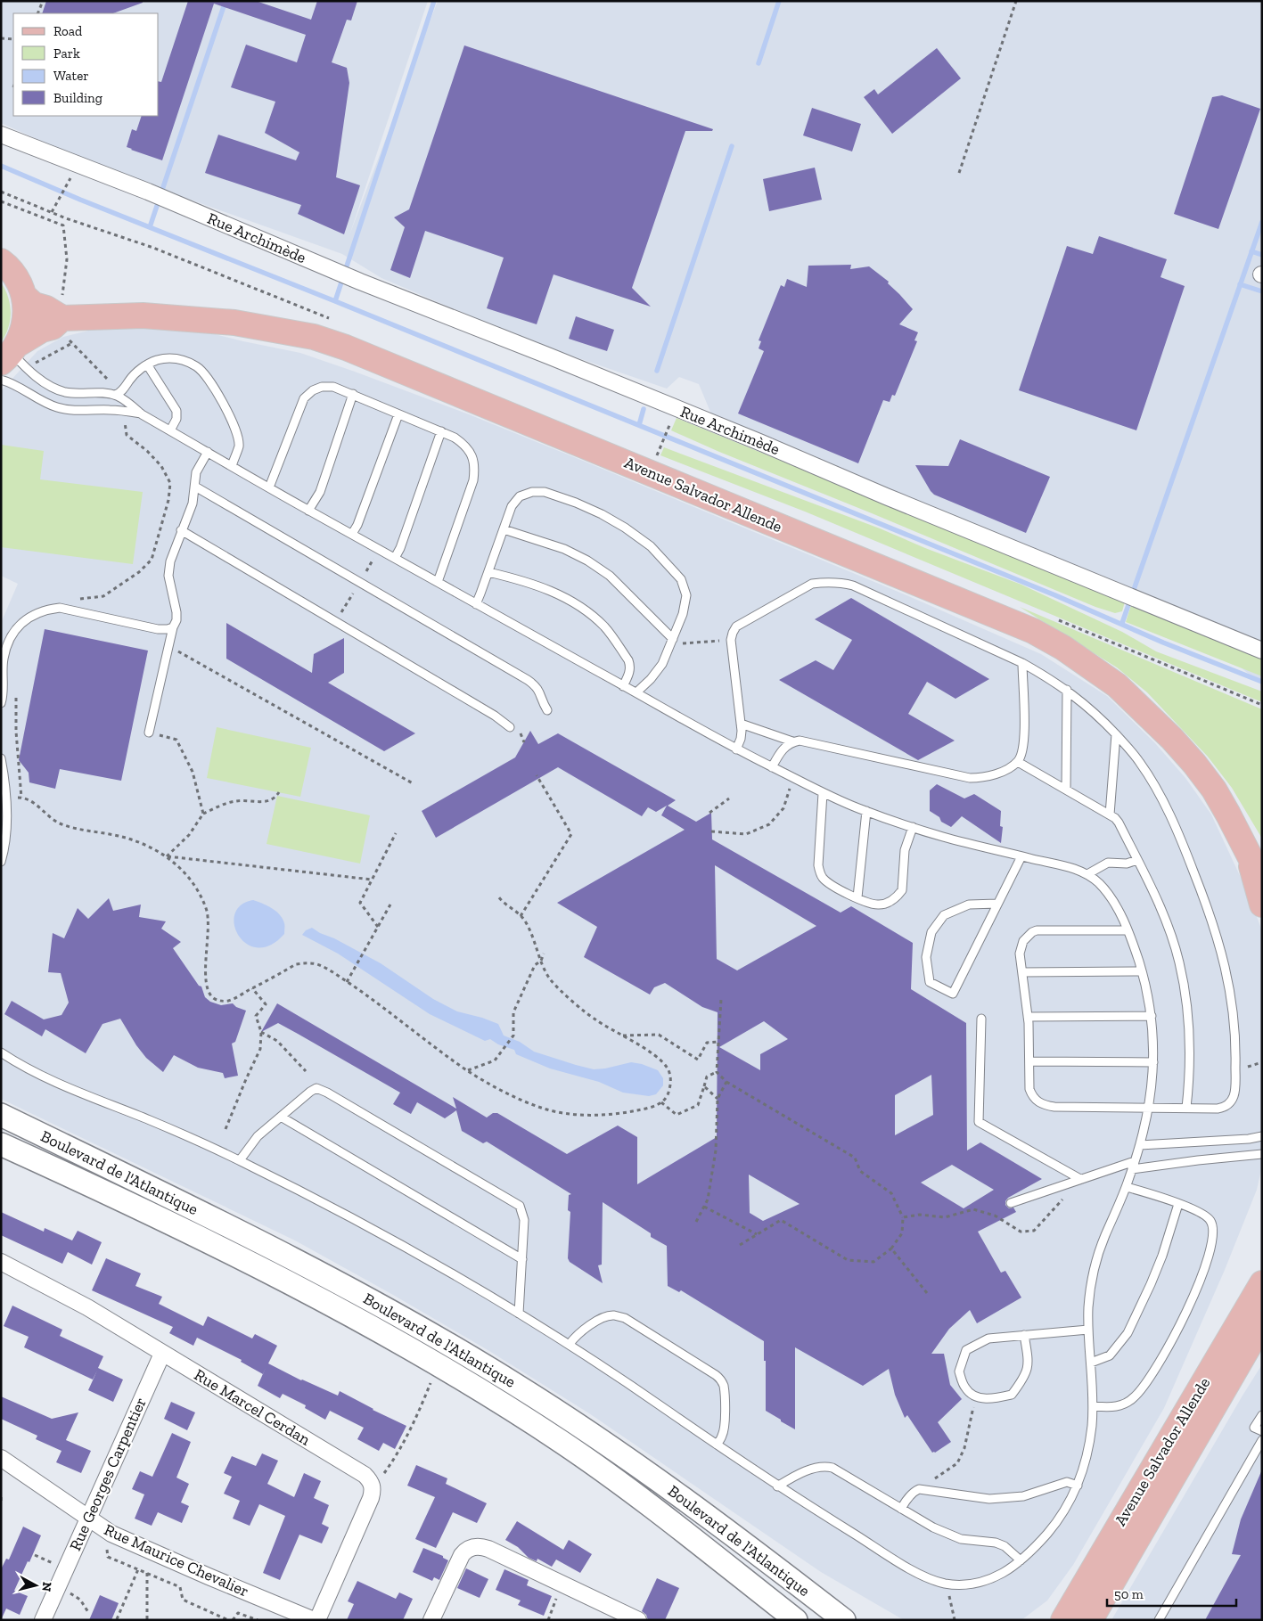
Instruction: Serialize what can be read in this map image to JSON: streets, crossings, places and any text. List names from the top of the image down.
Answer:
{
  "streets": {
    "main road": ["Avenue Salvador Allende", "Boulevard de l'Atlantique"],
    "street": [
      "Rue Archimède",
      "Rue Marcel Cerdan",
      "Rue Georges Carpentier",
      "Rue Maurice Chevalier"
    ]
  },
  "crossings": [
    ["Rue Marcel Cerdan", "Rue Georges Carpentier"],
    ["Rue Georges Carpentier", "Rue Maurice Chevalier"]
  ],
  "legend": [
    "Road",
    "Park",
    "Water",
    "Building"
  ],
  "scale_bar": "50 m",
  "north": "right"
}
